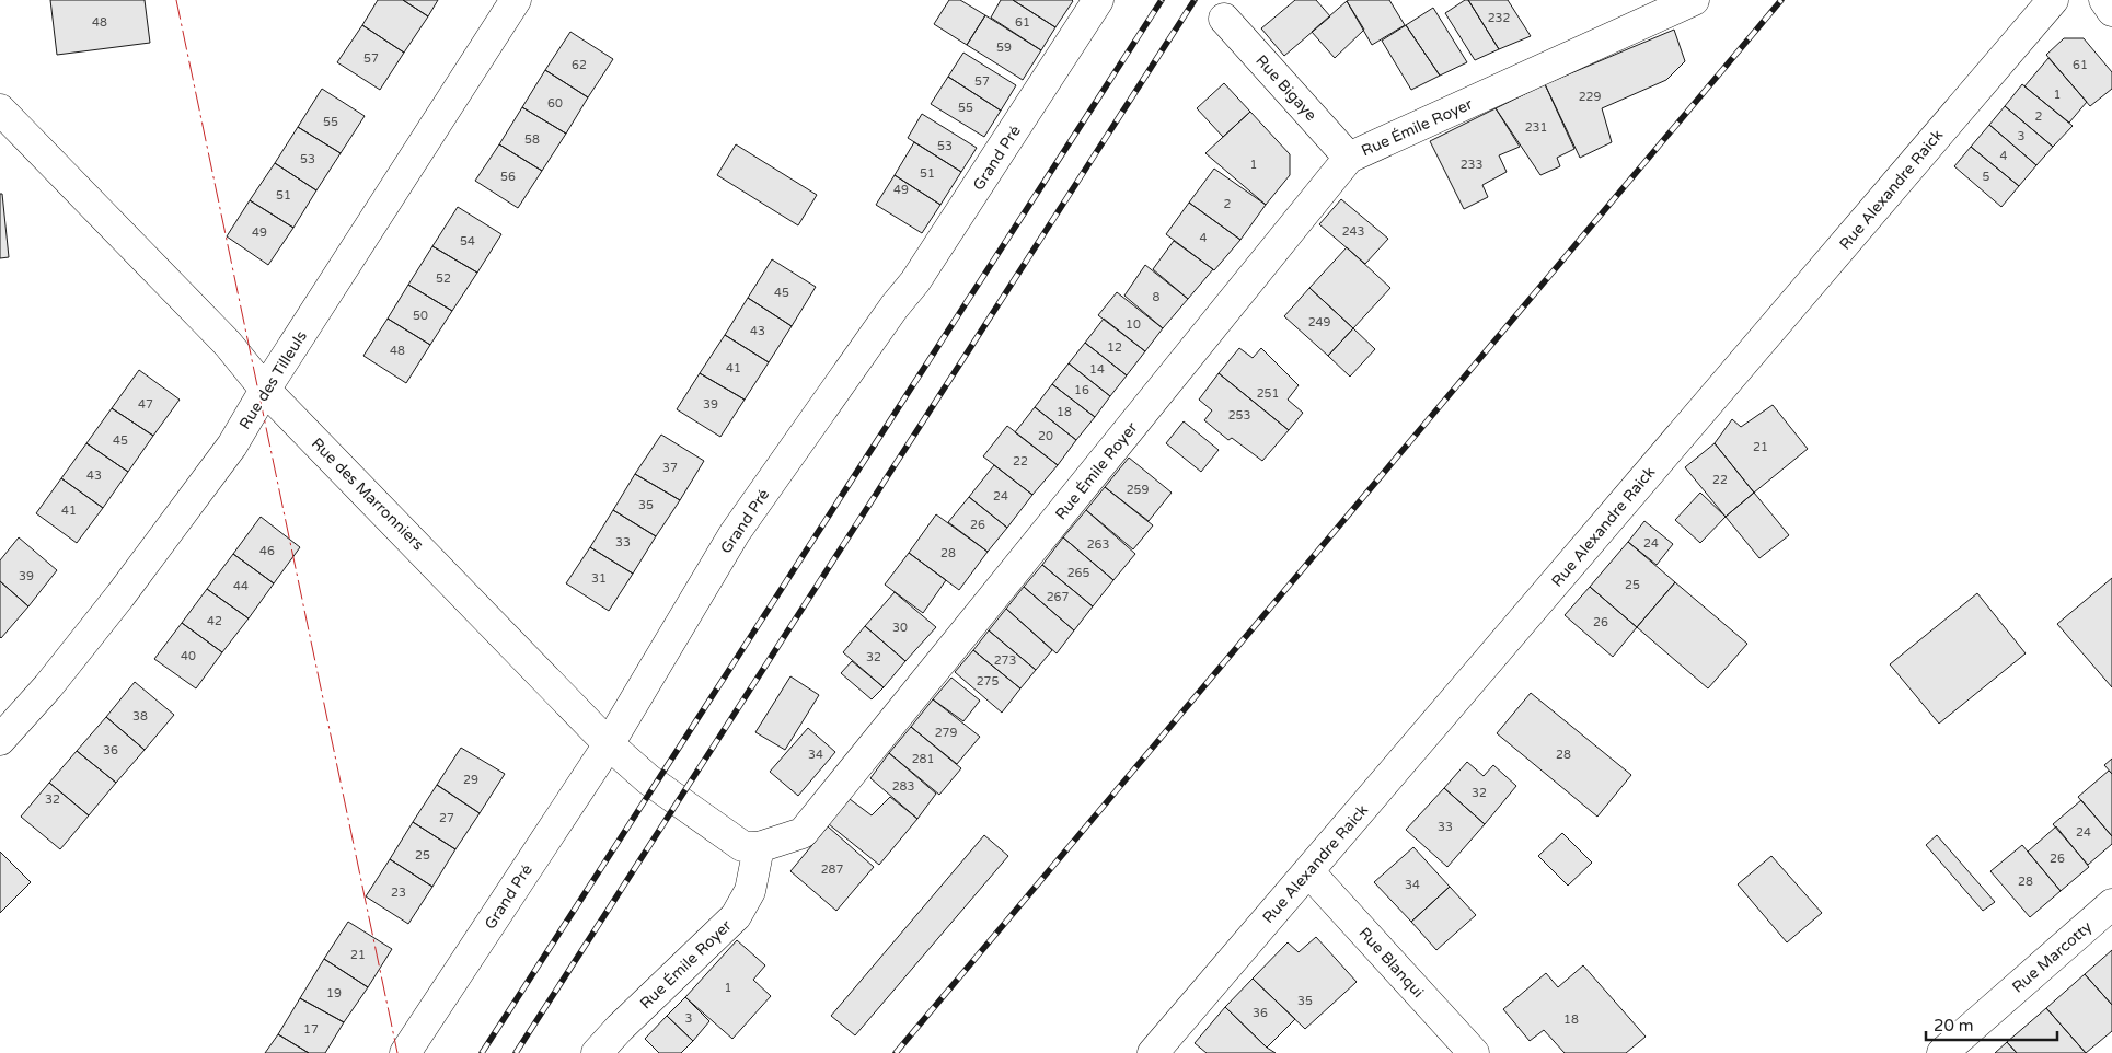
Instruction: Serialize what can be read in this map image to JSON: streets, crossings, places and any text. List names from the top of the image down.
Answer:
{
  "streets": {
    "street": [
      "Rue Bigaye",
      "Rue Émile Royer",
      "Grand Pré",
      "Rue Alexandre Raick",
      "Rue des Tilleuls",
      "Rue des Marronniers",
      "Rue Marcotty",
      "Rue Blanqui"
    ]
  },
  "crossings": [
    ["Rue Bigaye", "Rue Émile Royer"],
    ["Rue Émile Royer", "Rue des Marronniers"],
    ["Grand Pré", "Rue des Marronniers"],
    ["Rue Alexandre Raick", "Rue Blanqui"],
    ["Rue des Tilleuls", "Rue des Marronniers"]
  ],
  "house_numbers": [
    "232",
    "48",
    "61",
    "59",
    "57",
    "62",
    "61",
    "57",
    "1",
    "229",
    "60",
    "55",
    "2",
    "55",
    "231",
    "3",
    "58",
    "53",
    "4",
    "53",
    "1",
    "233",
    "51",
    "56",
    "5",
    "49",
    "51",
    "2",
    "243",
    "49",
    "4",
    "54",
    "52",
    "45",
    "8",
    "50",
    "249",
    "10",
    "43",
    "12",
    "48",
    "41",
    "14",
    "16",
    "251",
    "47",
    "39",
    "18",
    "253",
    "20",
    "45",
    "21",
    "22",
    "37",
    "43",
    "22",
    "259",
    "24",
    "35",
    "41",
    "26",
    "33",
    "24",
    "263",
    "46",
    "28",
    "265",
    "39",
    "31",
    "25",
    "44",
    "267",
    "42",
    "26",
    "30",
    "40",
    "32",
    "273",
    "275",
    "38",
    "279",
    "36",
    "34",
    "28",
    "281",
    "29",
    "283",
    "32",
    "32",
    "27",
    "33",
    "24",
    "25",
    "26",
    "287",
    "28",
    "34",
    "23",
    "21",
    "1",
    "19",
    "35",
    "36",
    "3",
    "18",
    "17"
  ],
  "scale_bar": "20 m"
}
